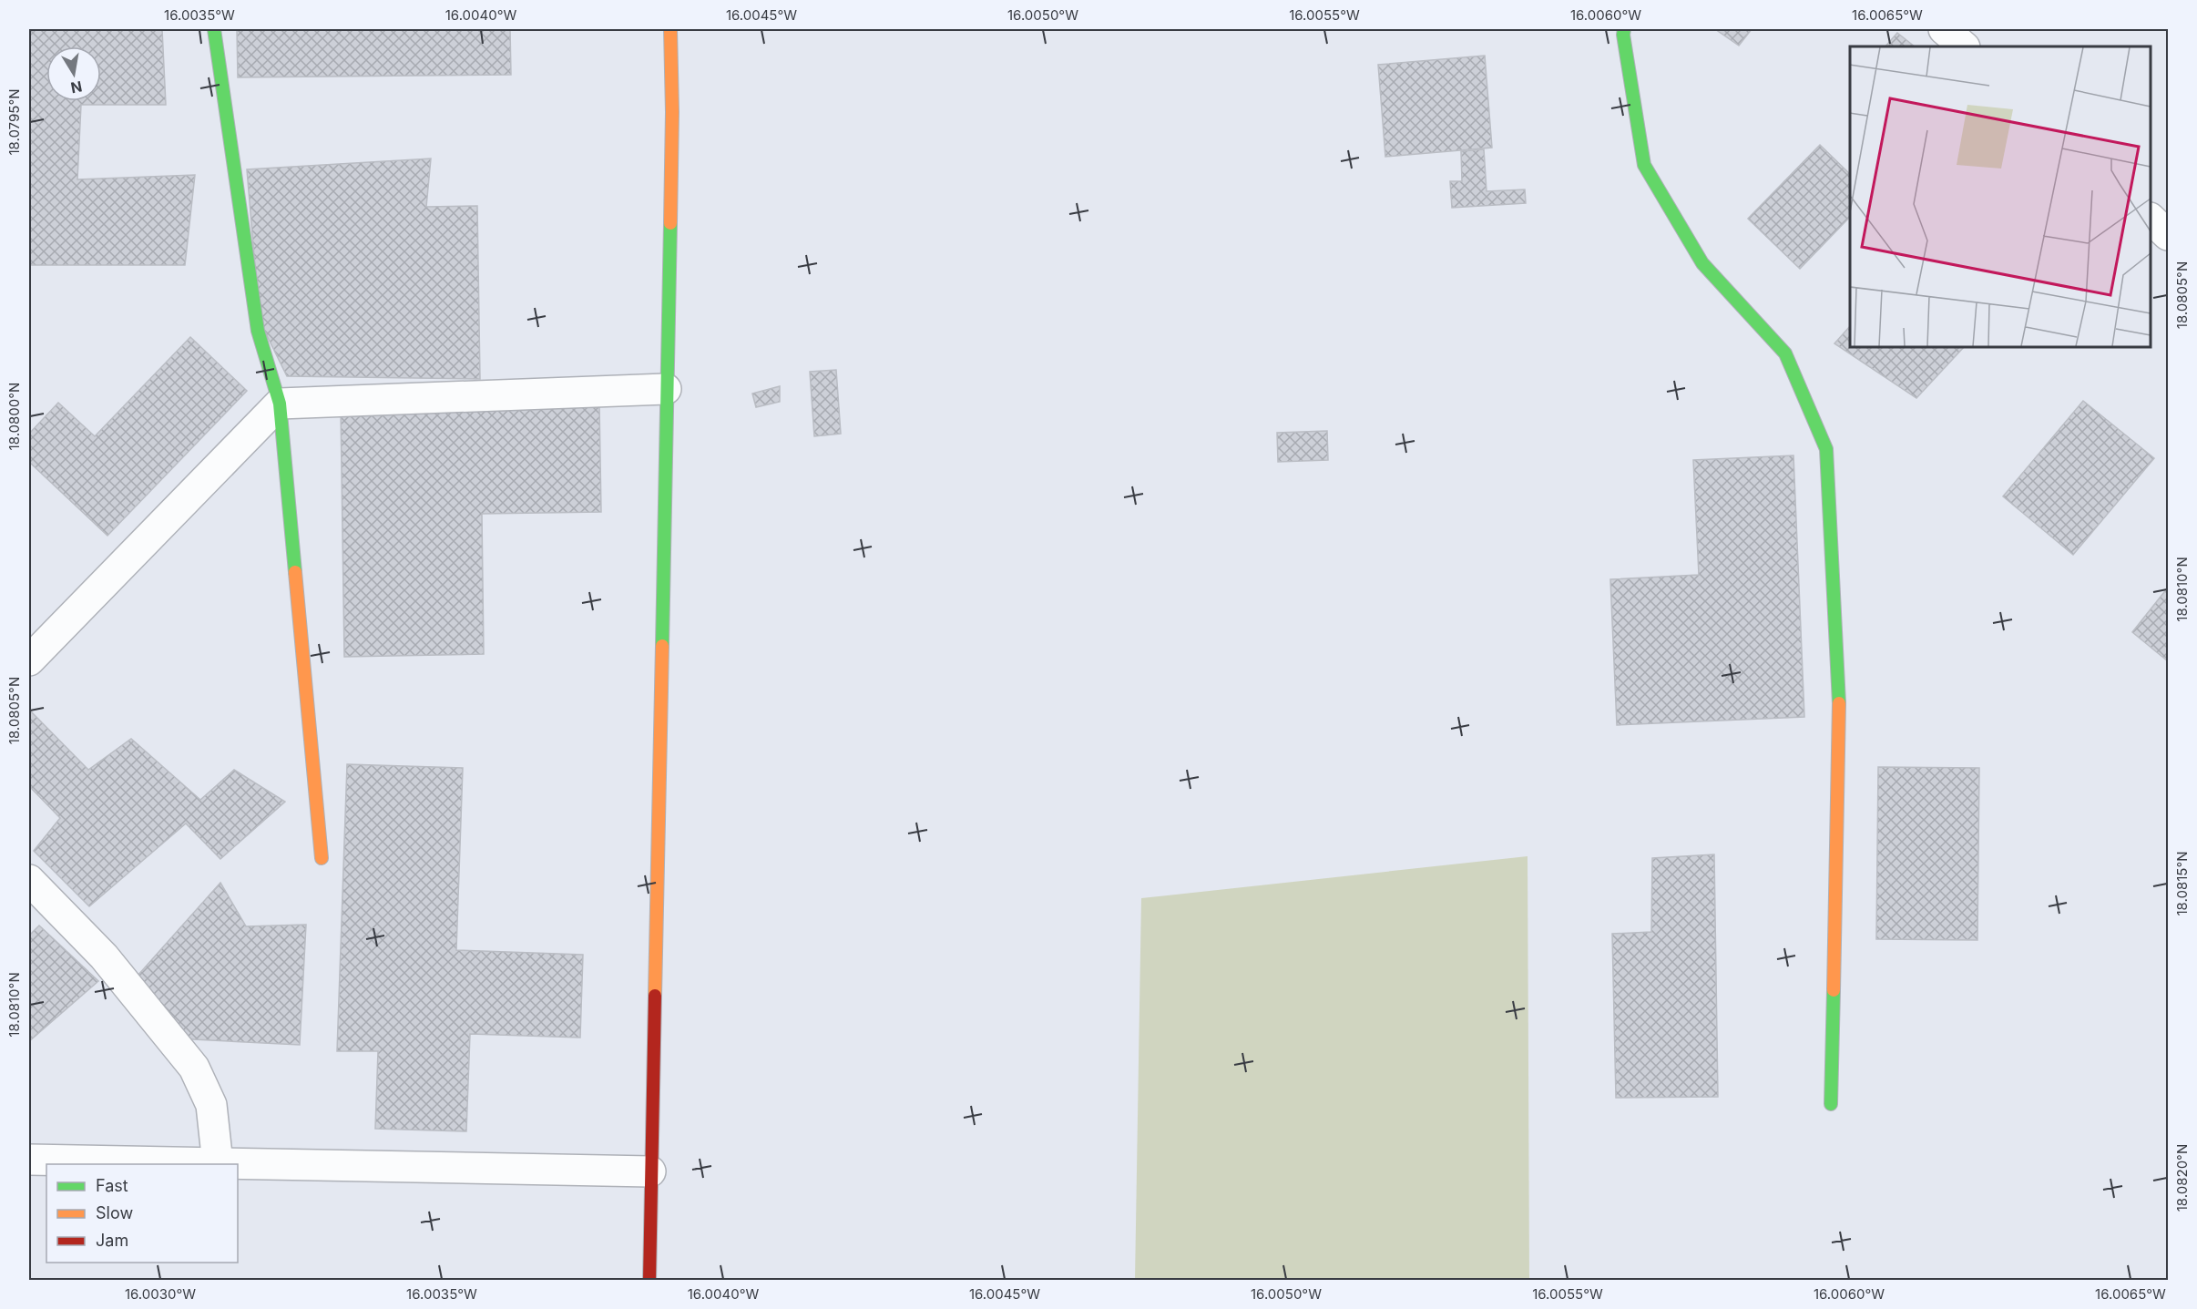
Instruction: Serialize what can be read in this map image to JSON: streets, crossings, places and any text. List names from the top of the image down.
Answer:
{
  "legend": ["Fast", "Slow", "Jam"],
  "north": "bottom",
  "coordinates": [
    "16.0035°W",
    "16.0040°W",
    "16.0045°W",
    "16.0050°W",
    "16.0055°W",
    "16.0060°W",
    "16.0065°W",
    "18.0795°N",
    "18.0805°N",
    "18.0800°N",
    "18.0810°N",
    "18.0815°N",
    "18.0820°N",
    "16.0030°W"
  ]
}
